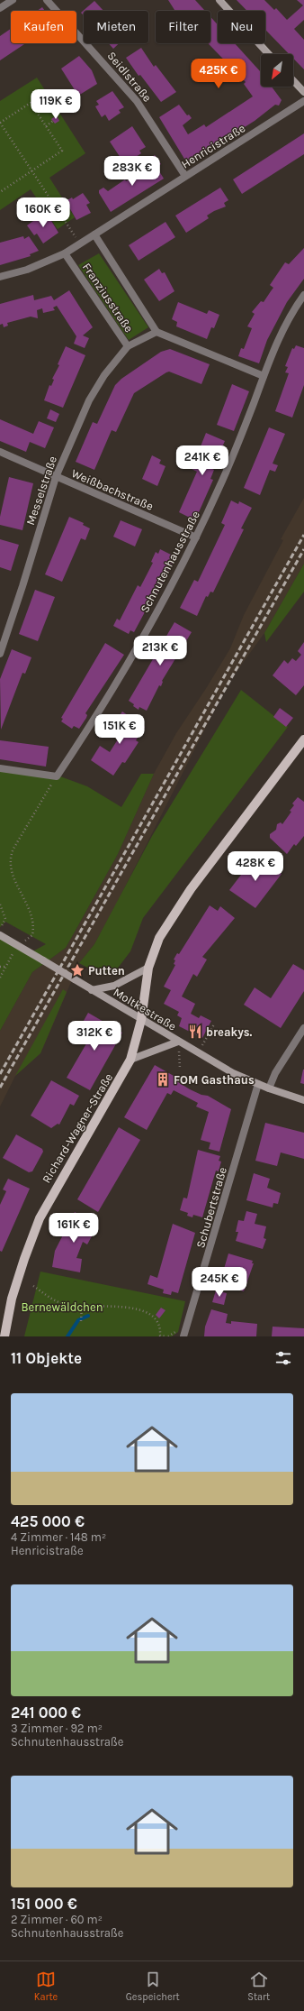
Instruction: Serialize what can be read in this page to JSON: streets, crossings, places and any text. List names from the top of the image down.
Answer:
{
  "streets": {
    "main road": ["Richard-Wagner-Straße"],
    "street": [
      "Seidlstraße",
      "Henricistraße",
      "Franziusstraße",
      "Weißbachstraße",
      "Messelstraße",
      "Schnutenhausstraße",
      "Moltkestraße",
      "Schubertstraße"
    ]
  },
  "crossings": [
    ["Seidlstraße", "Henricistraße"],
    ["Henricistraße", "Franziusstraße"],
    ["Franziusstraße", "Messelstraße"],
    ["Weißbachstraße", "Messelstraße"],
    ["Weißbachstraße", "Schnutenhausstraße"],
    ["Moltkestraße", "Richard-Wagner-Straße"],
    ["Moltkestraße", "Schubertstraße"]
  ],
  "parks": ["Bernewäldchen"],
  "places": {
    "place": ["Putten"],
    "restaurant": ["breakys."],
    "building": ["FOM Gasthaus"]
  },
  "north": "bottom left",
  "page": {
    "chip": [
      "Kaufen",
      "Mieten",
      "Filter",
      "Neu"
    ],
    "price": [
      "425K €",
      "119K €",
      "283K €",
      "160K €",
      "241K €",
      "213K €",
      "151K €",
      "428K €",
      "312K €",
      "161K €",
      "245K €"
    ],
    "heading": "11 Objekte",
    "list": [
      {
        "name": "425 000 €",
        "note": "4 Zimmer · 148 m² · Henricistraße"
      },
      {
        "name": "241 000 €",
        "note": "3 Zimmer · 92 m² · Schnutenhausstraße"
      },
      {
        "name": "151 000 €",
        "note": "2 Zimmer · 60 m² · Schnutenhausstraße"
      }
    ],
    "tabs": ["Karte", "Gespeichert", "Start"]
  }
}
